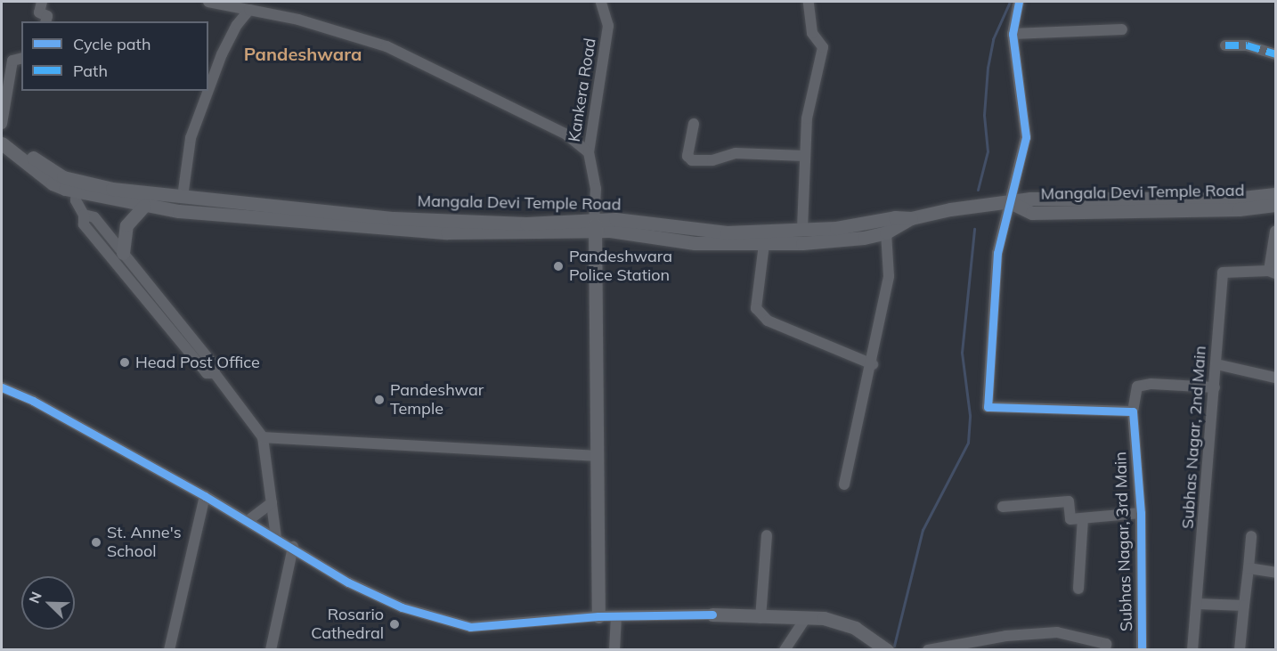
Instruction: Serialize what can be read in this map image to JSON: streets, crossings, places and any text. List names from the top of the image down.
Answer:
{
  "streets": {
    "main road": ["Mangala Devi Temple Road"],
    "street": ["Kankera Road", "Subhas Nagar, 2nd Main", "Subhas Nagar, 3rd Main"]
  },
  "crossings": [
    ["Kankera Road", "Mangala Devi Temple Road"],
    ["Subhas Nagar, 2nd Main", "Subhas Nagar, 3rd Main"]
  ],
  "districts": ["Pandeshwara"],
  "places": [
    "Pandeshwara Police Station",
    "Head Post Office",
    "Pandeshwar Temple",
    "St. Anne's School",
    "Rosario Cathedral"
  ],
  "legend": ["Cycle path", "Path"],
  "north": "top left"
}
